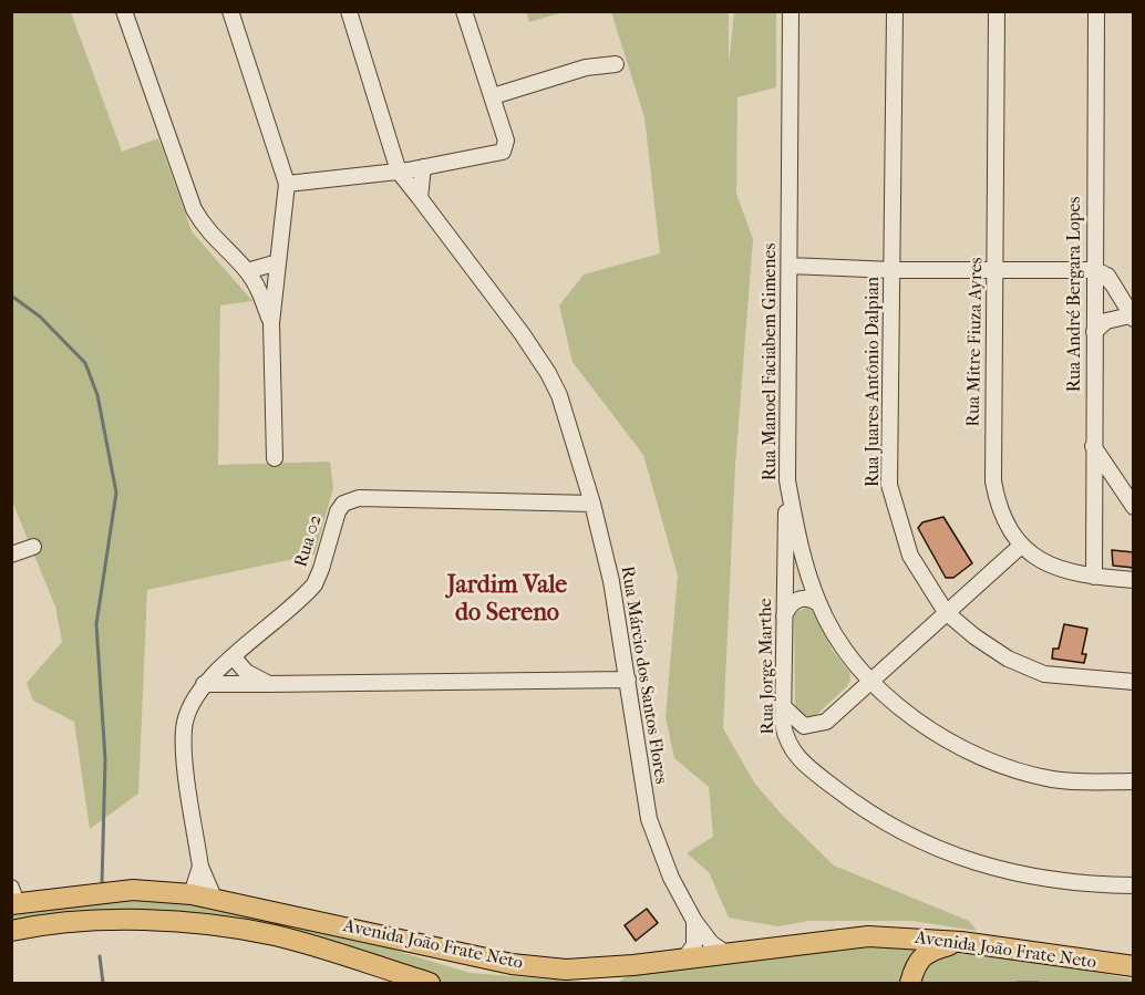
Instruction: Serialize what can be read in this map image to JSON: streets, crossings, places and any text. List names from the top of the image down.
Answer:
{
  "streets": {
    "main road": ["Avenida João Frate Neto"],
    "street": [
      "Rua André Bergara Lopes",
      "Rua Mitre Fiuza Ayres",
      "Rua Manoel Faciabem Gimenes",
      "Rua Juares Antônio Dalpian",
      "Rua 02",
      "Rua Jorge Marthe",
      "Rua Márcio dos Santos Flores"
    ]
  },
  "crossings": [
    ["Rua André Bergara Lopes", "Rua Mitre Fiuza Ayres"],
    ["Rua Manoel Faciabem Gimenes", "Rua Jorge Marthe"],
    ["Rua 02", "Rua Márcio dos Santos Flores"],
    ["Rua 02", "Avenida João Frate Neto"],
    ["Rua Márcio dos Santos Flores", "Avenida João Frate Neto"]
  ],
  "districts": ["Jardim Vale do Sereno"]
}
